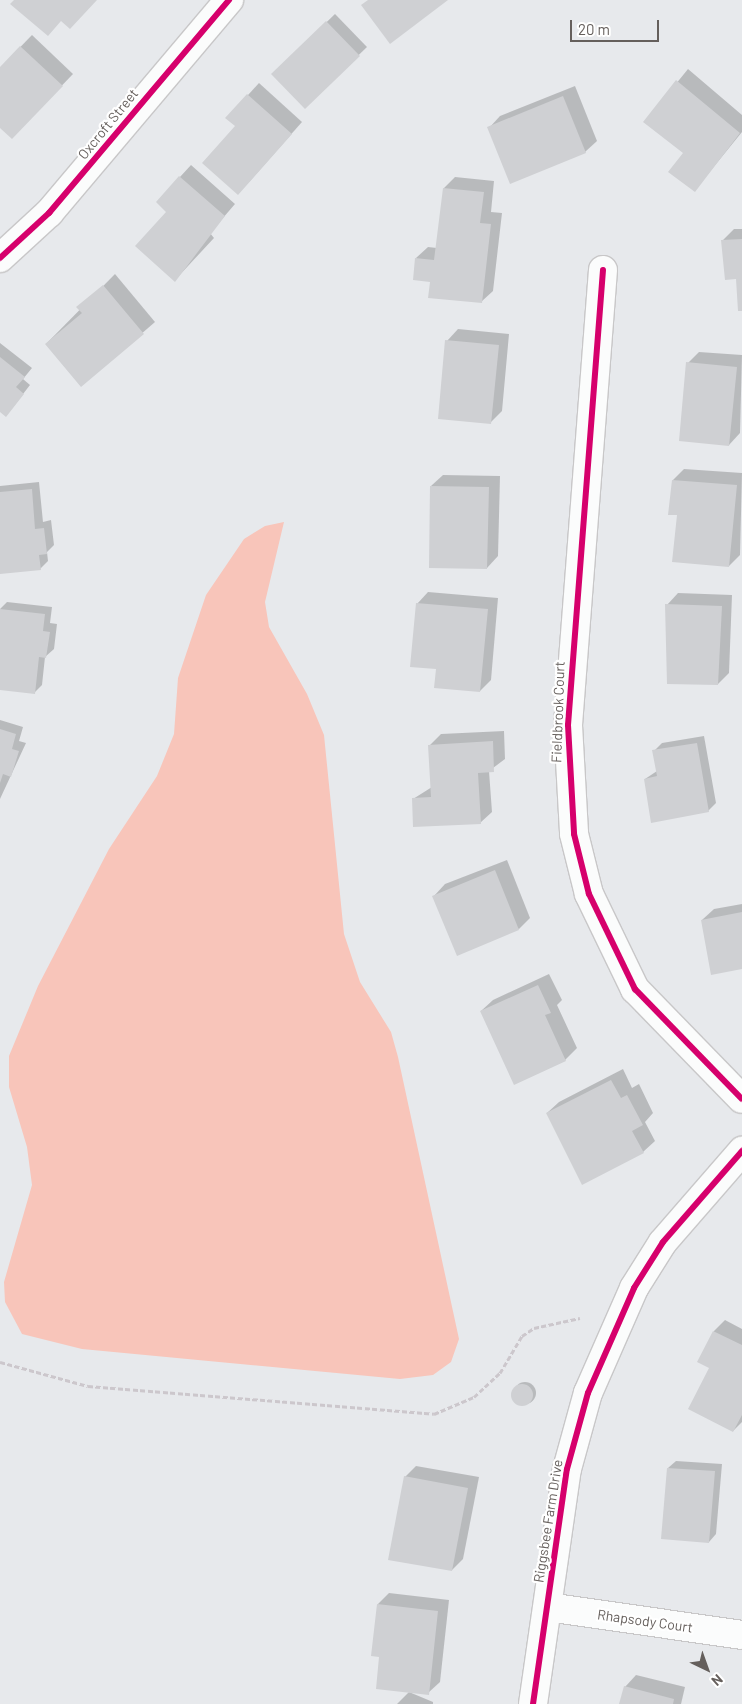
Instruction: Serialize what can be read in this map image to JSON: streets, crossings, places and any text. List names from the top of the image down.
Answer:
{
  "streets": {
    "street": [
      "Oxcroft Street",
      "Fieldbrook Court",
      "Riggsbee Farm Drive",
      "Rhapsody Court"
    ]
  },
  "crossings": [
    ["Riggsbee Farm Drive", "Rhapsody Court"]
  ],
  "scale_bar": "20 m",
  "north": "bottom right"
}
